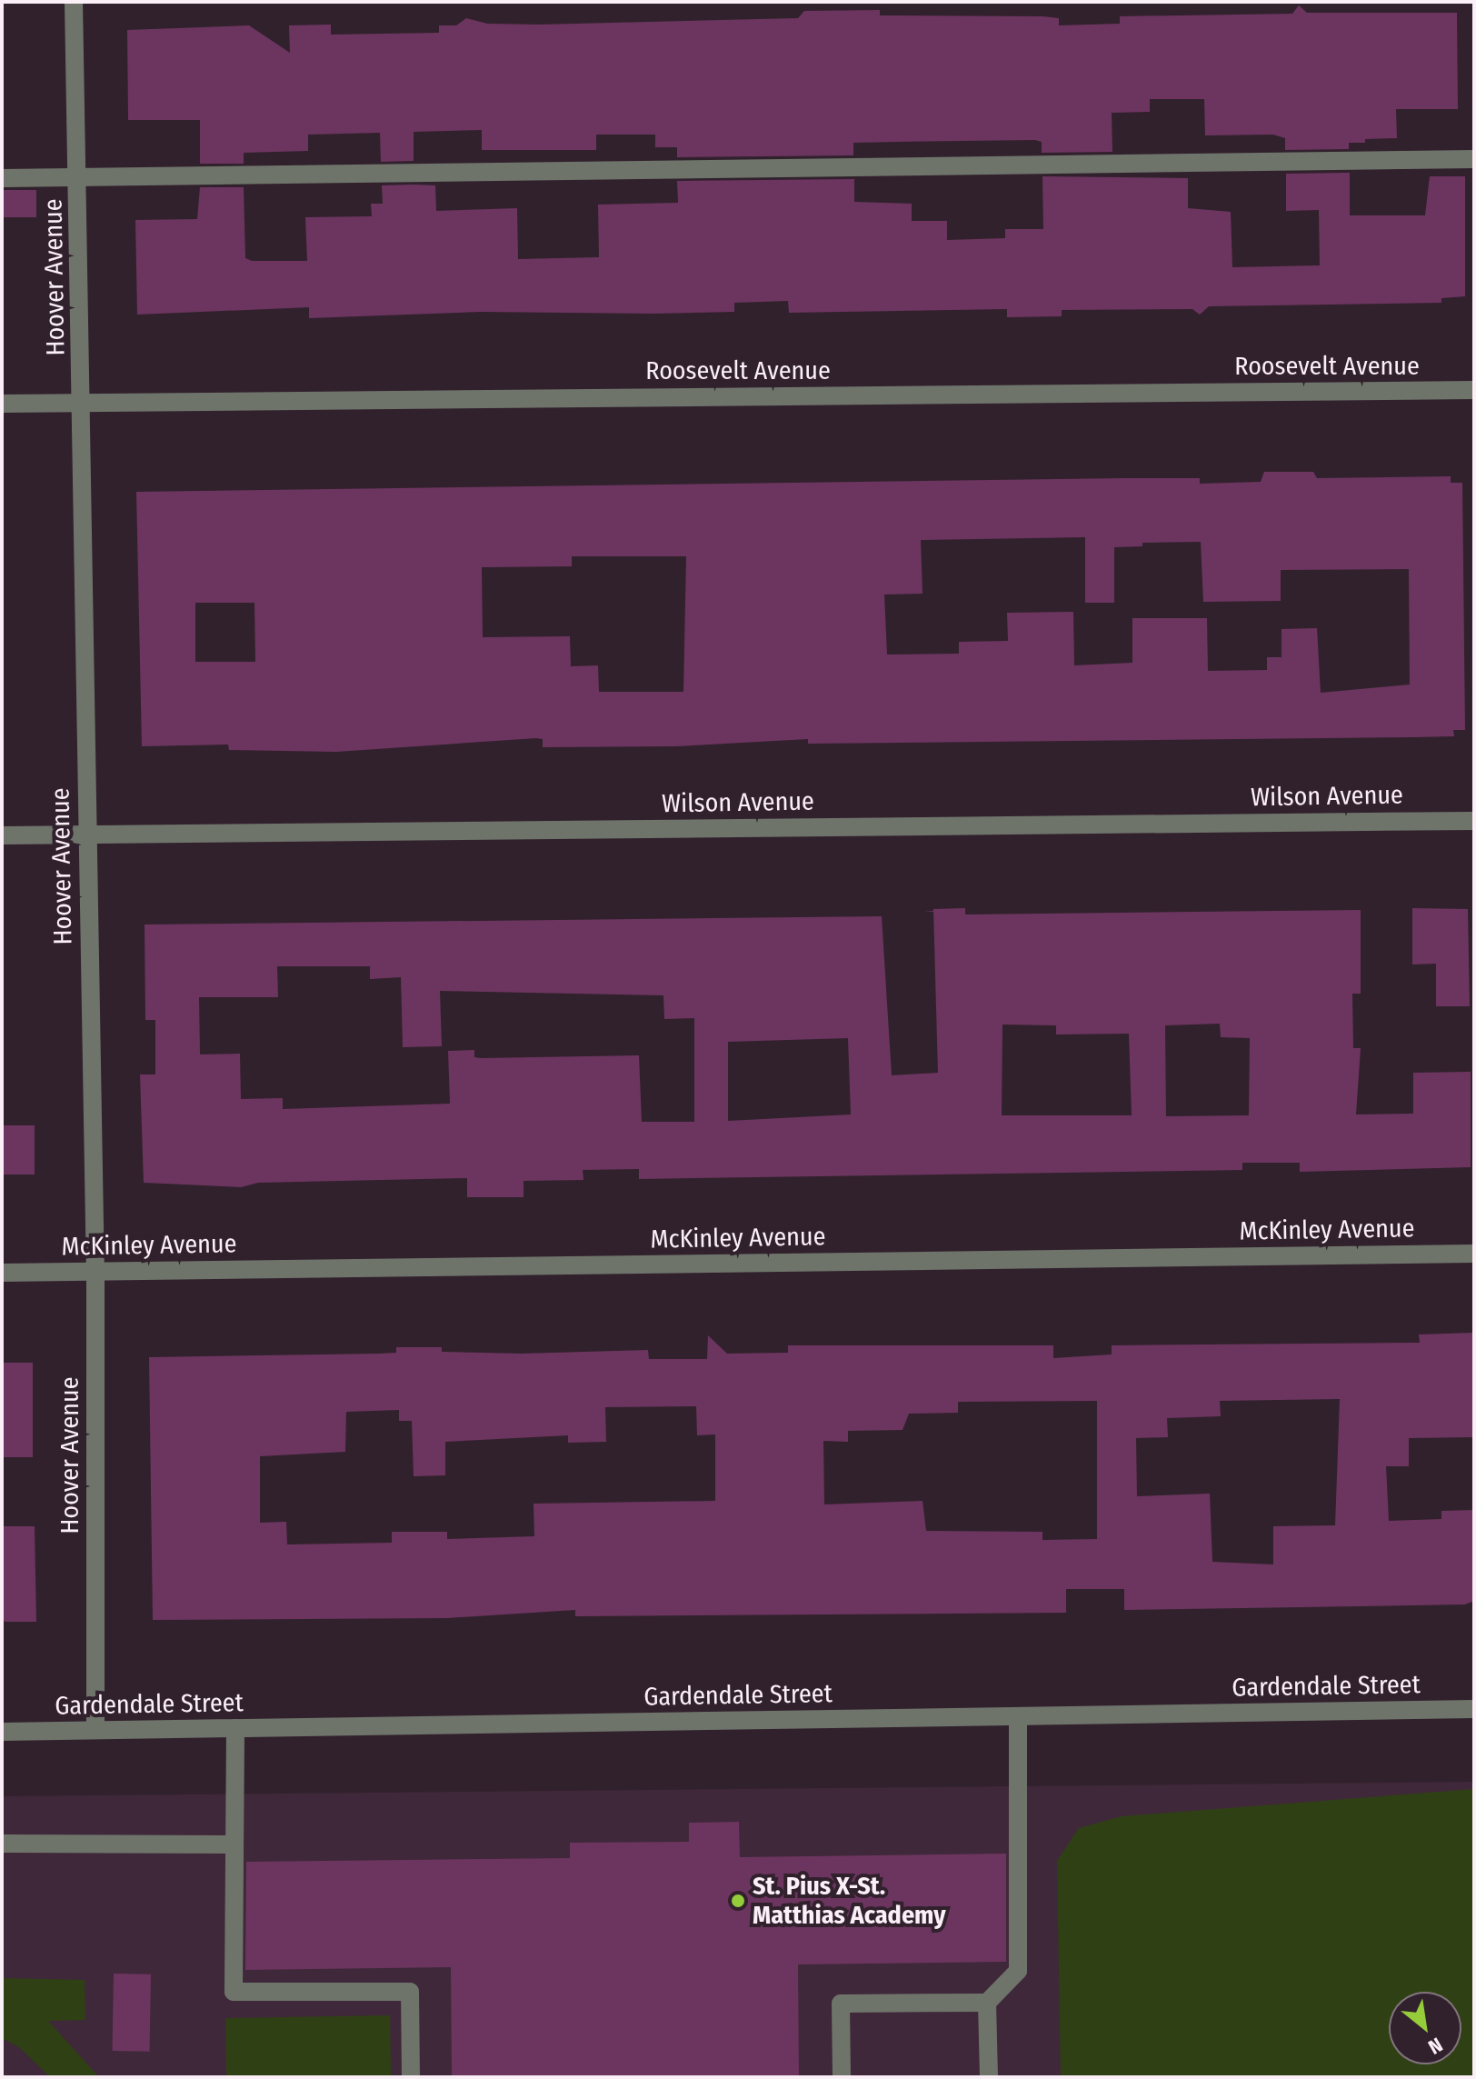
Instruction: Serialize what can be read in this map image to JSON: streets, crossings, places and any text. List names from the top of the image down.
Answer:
{
  "streets": {
    "street": [
      "Hoover Avenue",
      "Roosevelt Avenue",
      "Wilson Avenue",
      "McKinley Avenue",
      "Gardendale Street"
    ]
  },
  "crossings": [
    ["Hoover Avenue", "Roosevelt Avenue"],
    ["Hoover Avenue", "Wilson Avenue"],
    ["Hoover Avenue", "McKinley Avenue"],
    ["Hoover Avenue", "Gardendale Street"]
  ],
  "places": ["St. Pius X-St. Matthias Academy"],
  "north": "bottom right"
}
